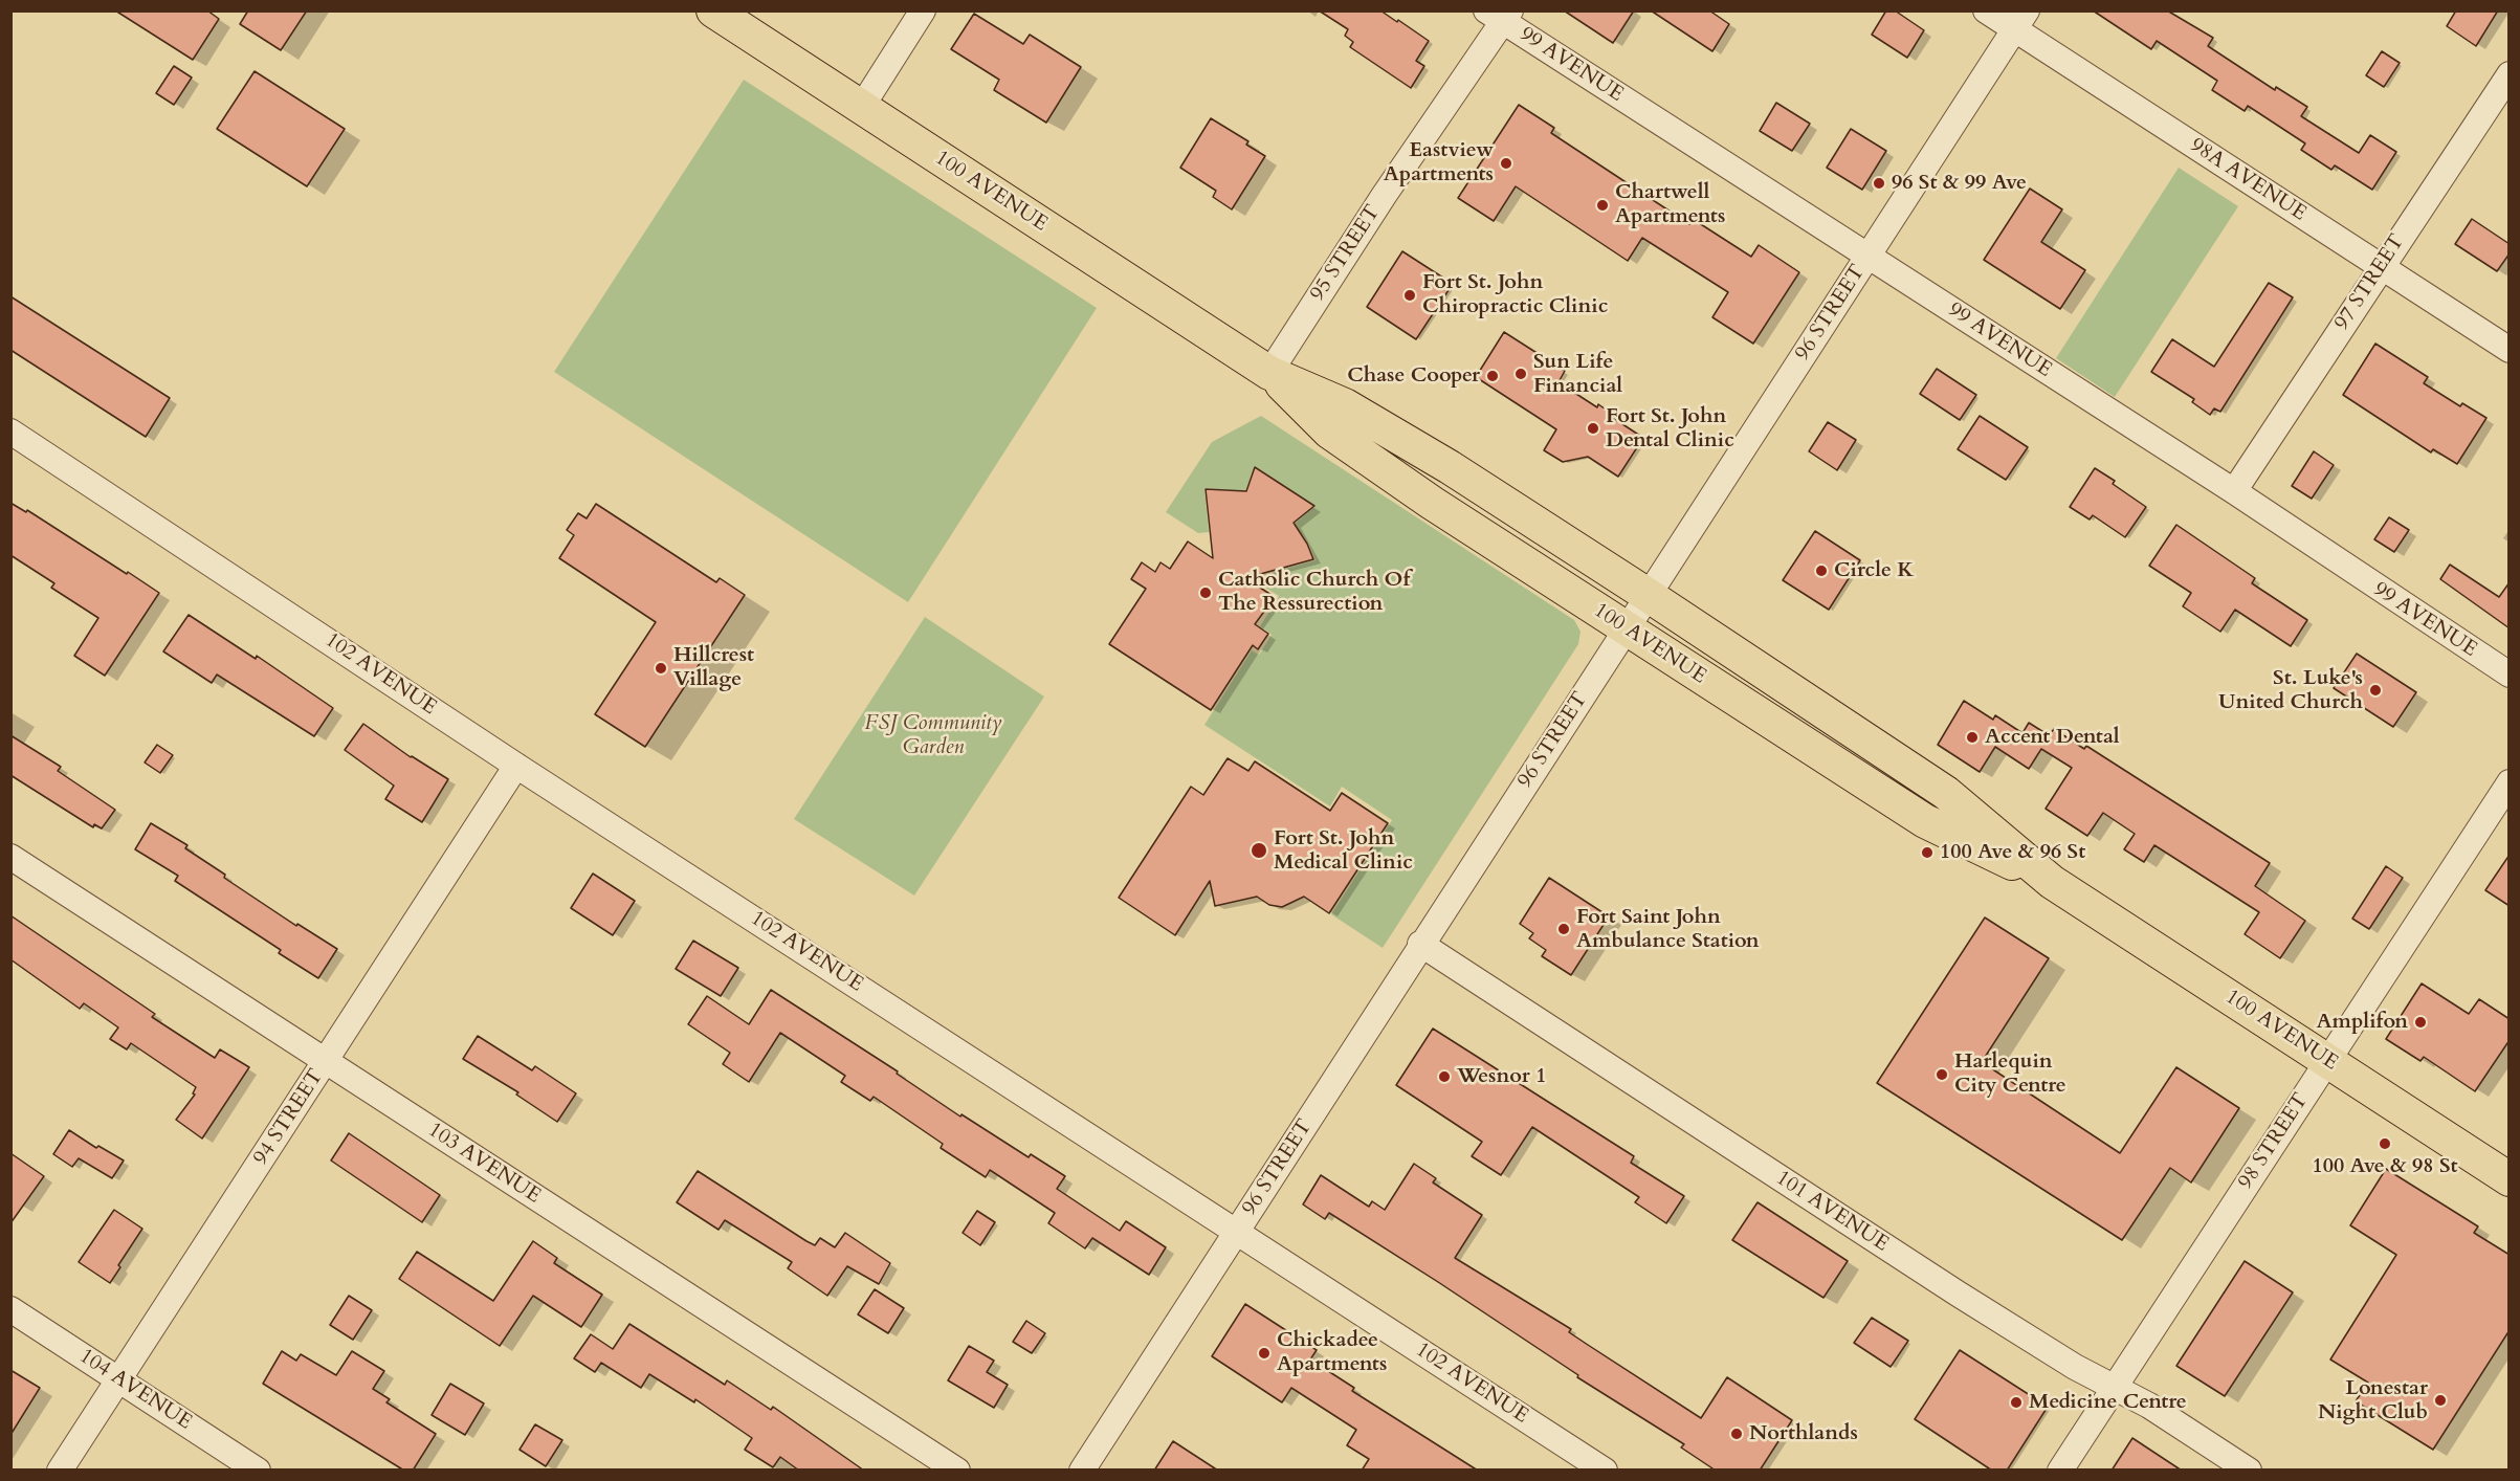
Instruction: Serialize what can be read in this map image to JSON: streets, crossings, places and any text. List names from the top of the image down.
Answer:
{
  "streets": {
    "main road": ["100 AVENUE"],
    "street": [
      "99 AVENUE",
      "98A AVENUE",
      "95 STREET",
      "97 STREET",
      "96 STREET",
      "102 AVENUE",
      "94 STREET",
      "98 STREET",
      "103 AVENUE",
      "101 AVENUE",
      "104 AVENUE"
    ]
  },
  "crossings": [
    ["99 AVENUE", "95 STREET"],
    ["99 AVENUE", "97 STREET"],
    ["99 AVENUE", "96 STREET"],
    ["98A AVENUE", "97 STREET"],
    ["98A AVENUE", "96 STREET"],
    ["100 AVENUE", "95 STREET"],
    ["100 AVENUE", "96 STREET"],
    ["100 AVENUE", "98 STREET"],
    ["96 STREET", "102 AVENUE"],
    ["96 STREET", "101 AVENUE"],
    ["102 AVENUE", "94 STREET"],
    ["94 STREET", "103 AVENUE"],
    ["94 STREET", "104 AVENUE"],
    ["98 STREET", "101 AVENUE"]
  ],
  "parks": ["FSJ Community Garden"],
  "places": [
    "Eastview Apartments",
    "96 St & 99 Ave",
    "Chartwell Apartments",
    "Fort St. John Chiropractic Clinic",
    "Sun Life Financial",
    "Chase Cooper",
    "Fort St. John Dental Clinic",
    "Circle K",
    "Catholic Church Of The Ressurection",
    "Hillcrest Village",
    "St. Luke's United Church",
    "Accent Dental",
    "Fort St. John Medical Clinic",
    "100 Ave & 96 St",
    "Fort Saint John Ambulance Station",
    "Amplifon",
    "Harlequin City Centre",
    "Wesnor 1",
    "100 Ave & 98 St",
    "Chickadee Apartments",
    "Lonestar Night Club",
    "Medicine Centre",
    "Northlands"
  ]
}
